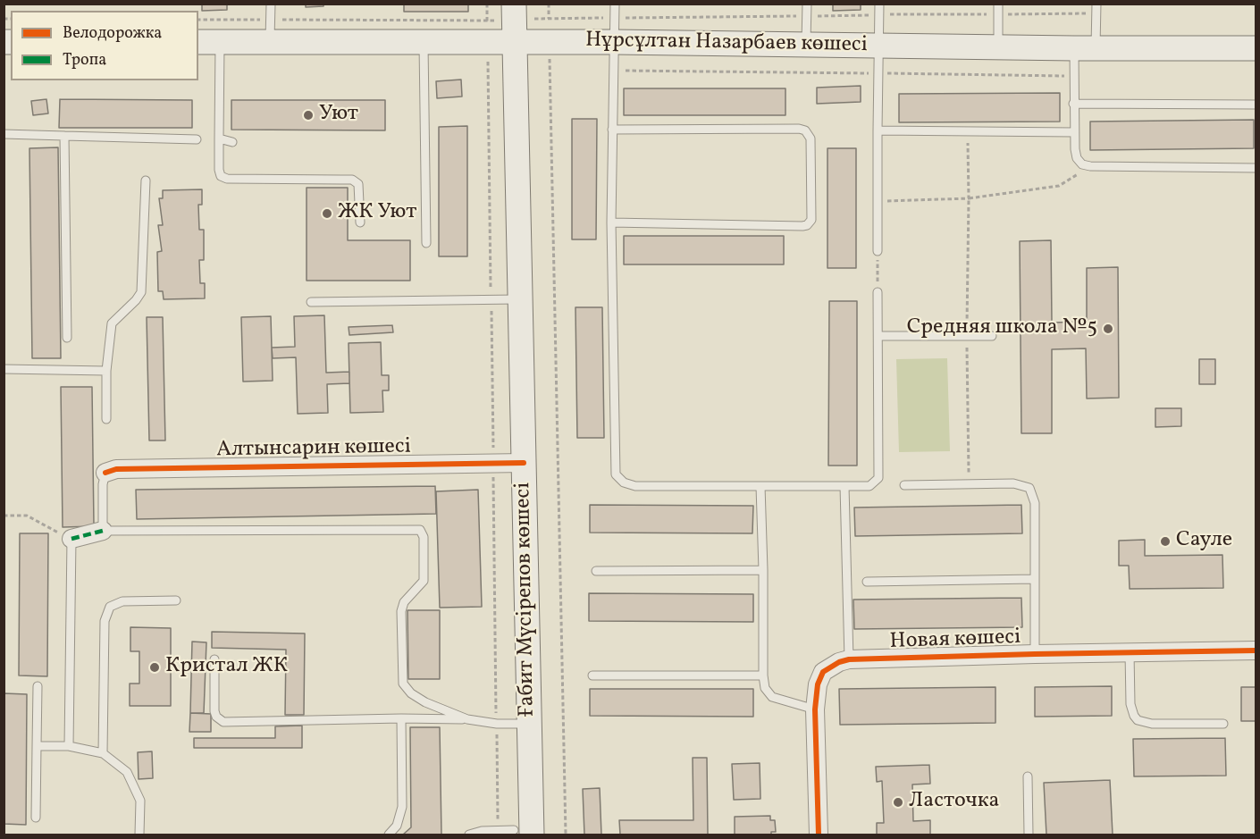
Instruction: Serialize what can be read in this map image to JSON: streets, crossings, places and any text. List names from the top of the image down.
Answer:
{
  "streets": {
    "main road": ["Нұрсұлтан Назарбаев көшесі", "Ғабит Мүсірепов көшесі"],
    "street": ["Алтынсарин көшесі", "Новая көшесі"]
  },
  "crossings": [
    ["Нұрсұлтан Назарбаев көшесі", "Ғабит Мүсірепов көшесі"],
    ["Алтынсарин көшесі", "Ғабит Мүсірепов көшесі"]
  ],
  "places": [
    "Уют",
    "ЖК Уют",
    "Средняя школа №5",
    "Сауле",
    "Кристал ЖК",
    "Ласточка"
  ],
  "legend": ["Велодорожка", "Тропа"]
}
